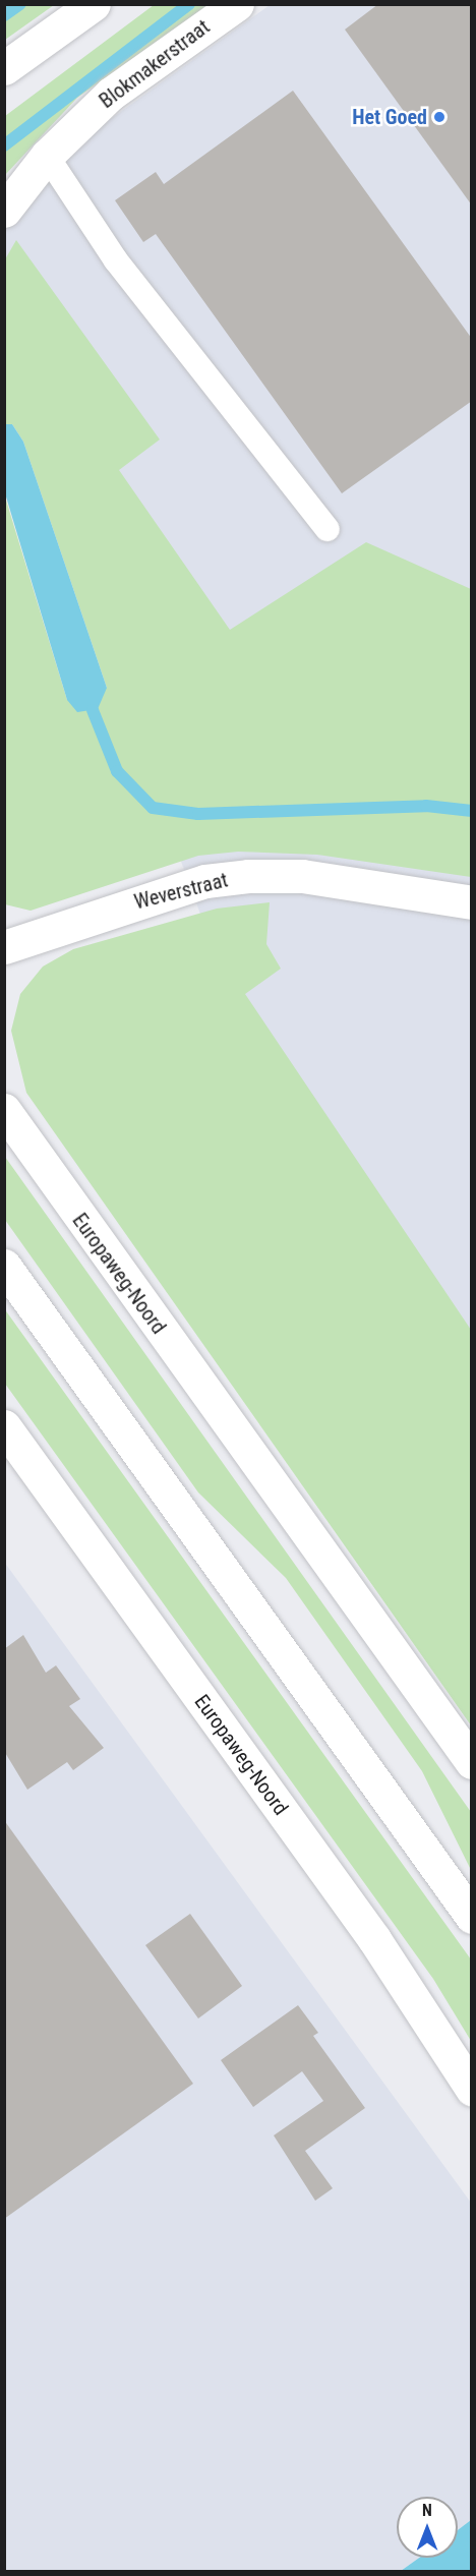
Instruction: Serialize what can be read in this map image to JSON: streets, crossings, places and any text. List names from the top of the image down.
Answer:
{
  "streets": {
    "street": ["Blokmakerstraat", "Weverstraat", "Europaweg-Noord"]
  },
  "places": ["Het Goed"],
  "north": "top"
}
